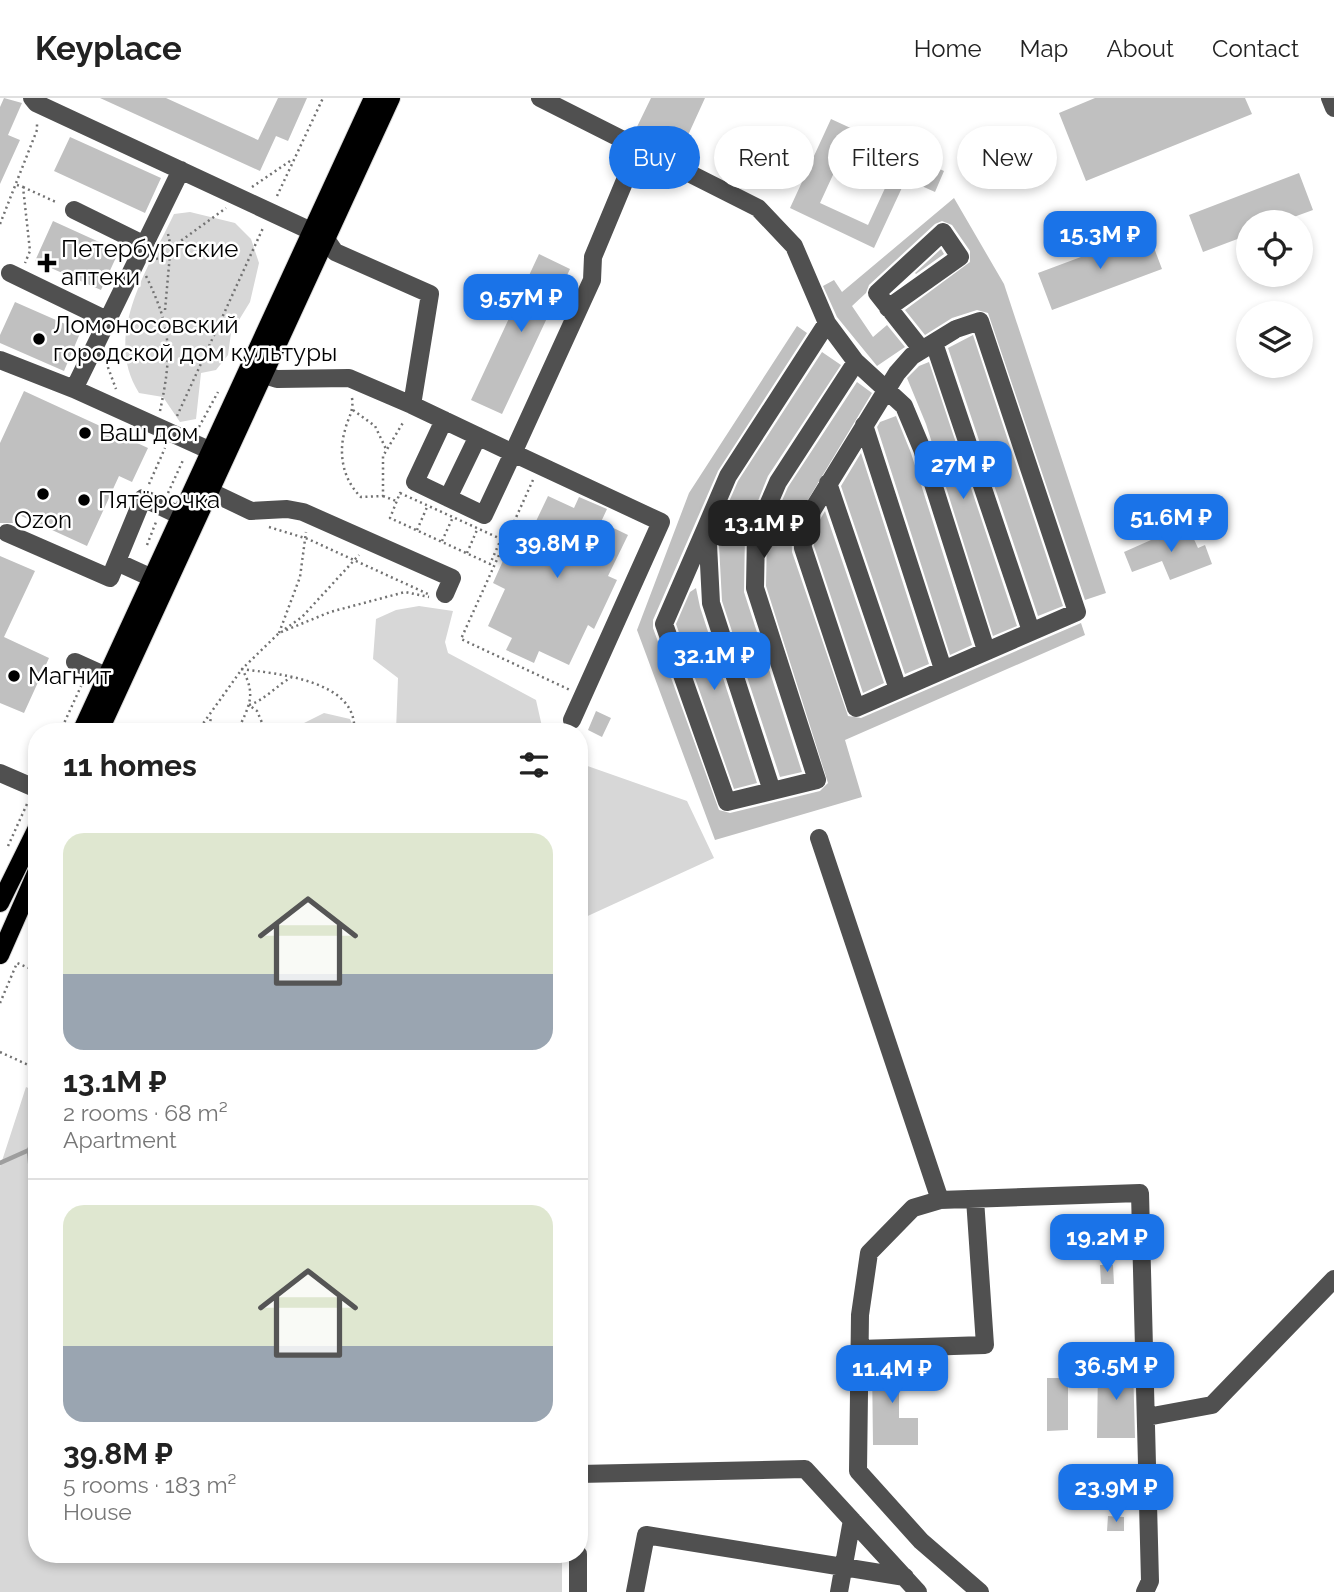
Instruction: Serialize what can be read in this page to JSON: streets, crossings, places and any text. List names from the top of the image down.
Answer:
{
  "places": {
    "health": ["Петербургские аптеки"],
    "other": [
      "Ломоносовский городской дом культуры",
      "Ваш дом",
      "Ozon",
      "Пятёрочка",
      "Магнит"
    ]
  },
  "page": {
    "header": "Keyplace",
    "nav": [
      "Home",
      "Map",
      "About",
      "Contact"
    ],
    "chip": [
      "Buy",
      "Rent",
      "Filters",
      "New"
    ],
    "price": [
      "15.3M ₽",
      "9.57M ₽",
      "27M ₽",
      "51.6M ₽",
      "13.1M ₽",
      "39.8M ₽",
      "32.1M ₽",
      "19.2M ₽",
      "36.5M ₽",
      "11.4M ₽",
      "23.9M ₽"
    ],
    "heading": "11 homes",
    "list": [
      {
        "name": "13.1M ₽",
        "note": "2 rooms · 68 m² · Apartment"
      },
      {
        "name": "39.8M ₽",
        "note": "5 rooms · 183 m² · House"
      }
    ]
  }
}
